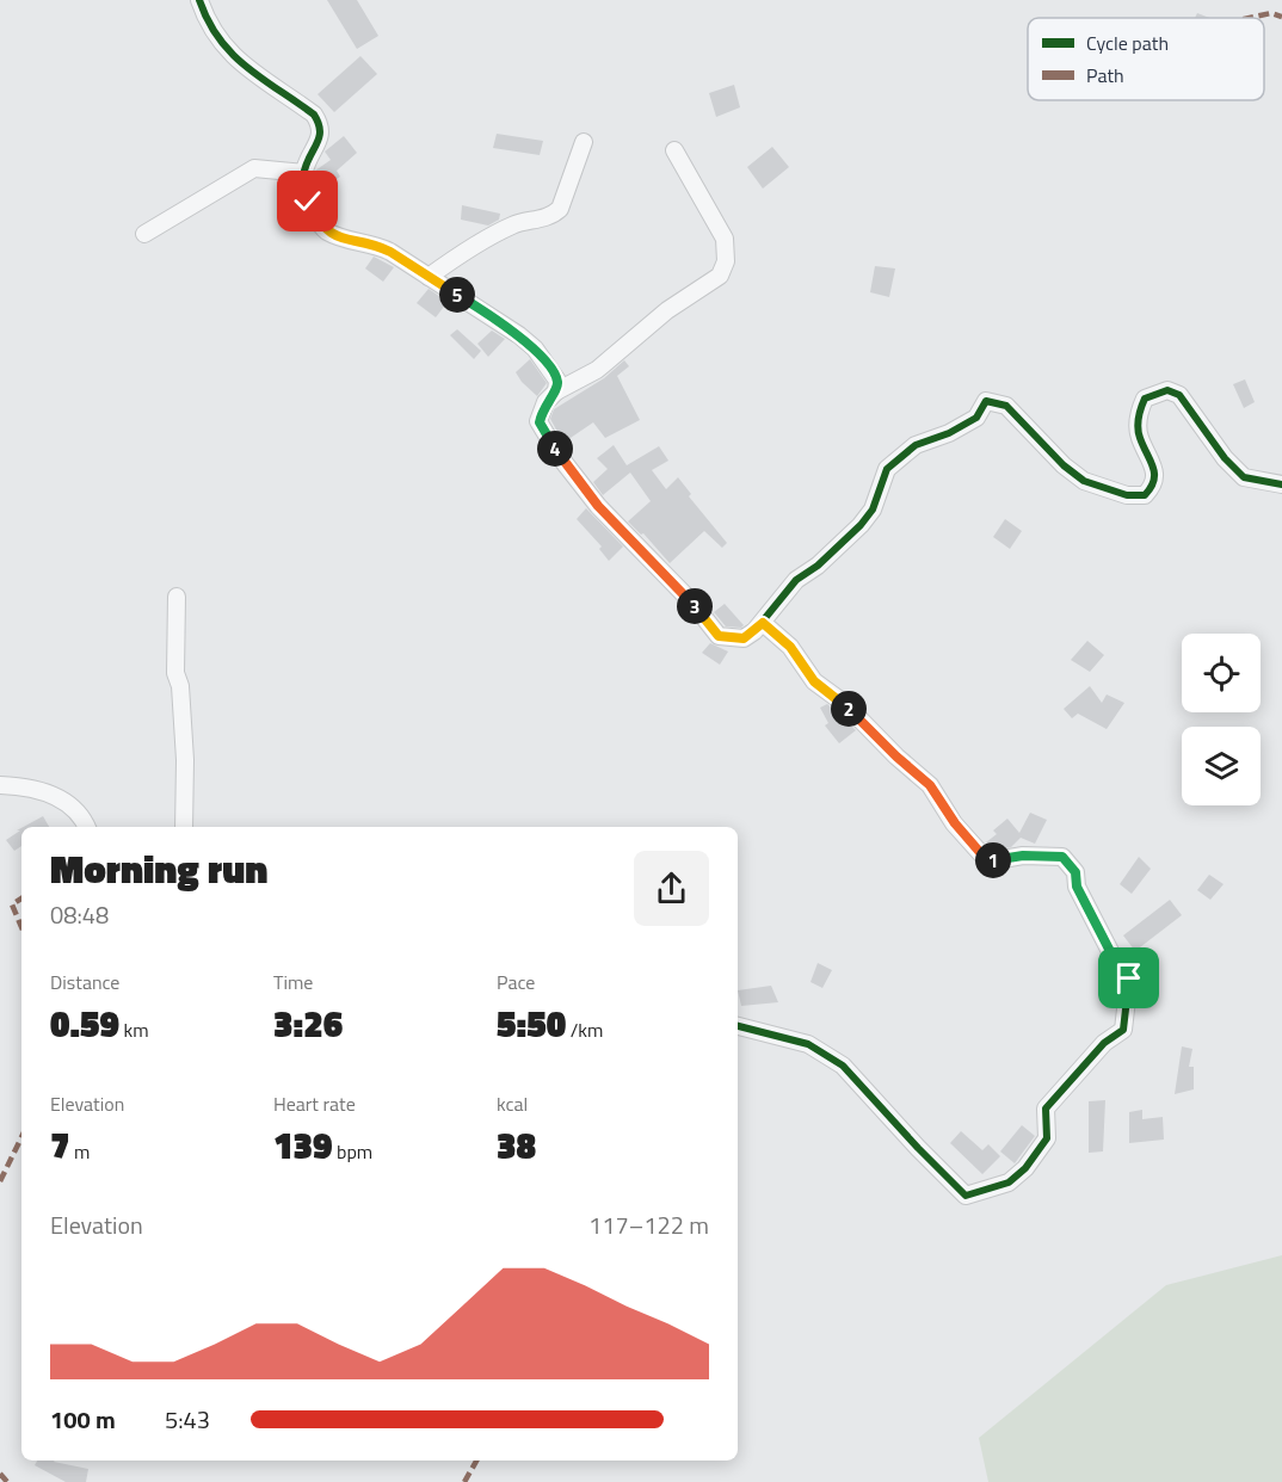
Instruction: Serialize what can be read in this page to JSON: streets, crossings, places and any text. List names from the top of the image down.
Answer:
{
  "legend": ["Cycle path", "Path"],
  "page": {
    "pins": [
      "5",
      "4",
      "3",
      "2",
      "1"
    ],
    "heading": ["Morning run", "08:48"],
    "stats": [
      ["Distance", "0.59 km"],
      ["Time", "3:26"],
      ["Pace", "5:50 /km"],
      ["Elevation", "7 m"],
      ["Heart rate", "139 bpm"],
      ["kcal", "38"]
    ],
    "chart": ["Elevation", "117–122 m"],
    "list": [
      {
        "name": "100 m",
        "note": "5:43"
      }
    ]
  }
}
